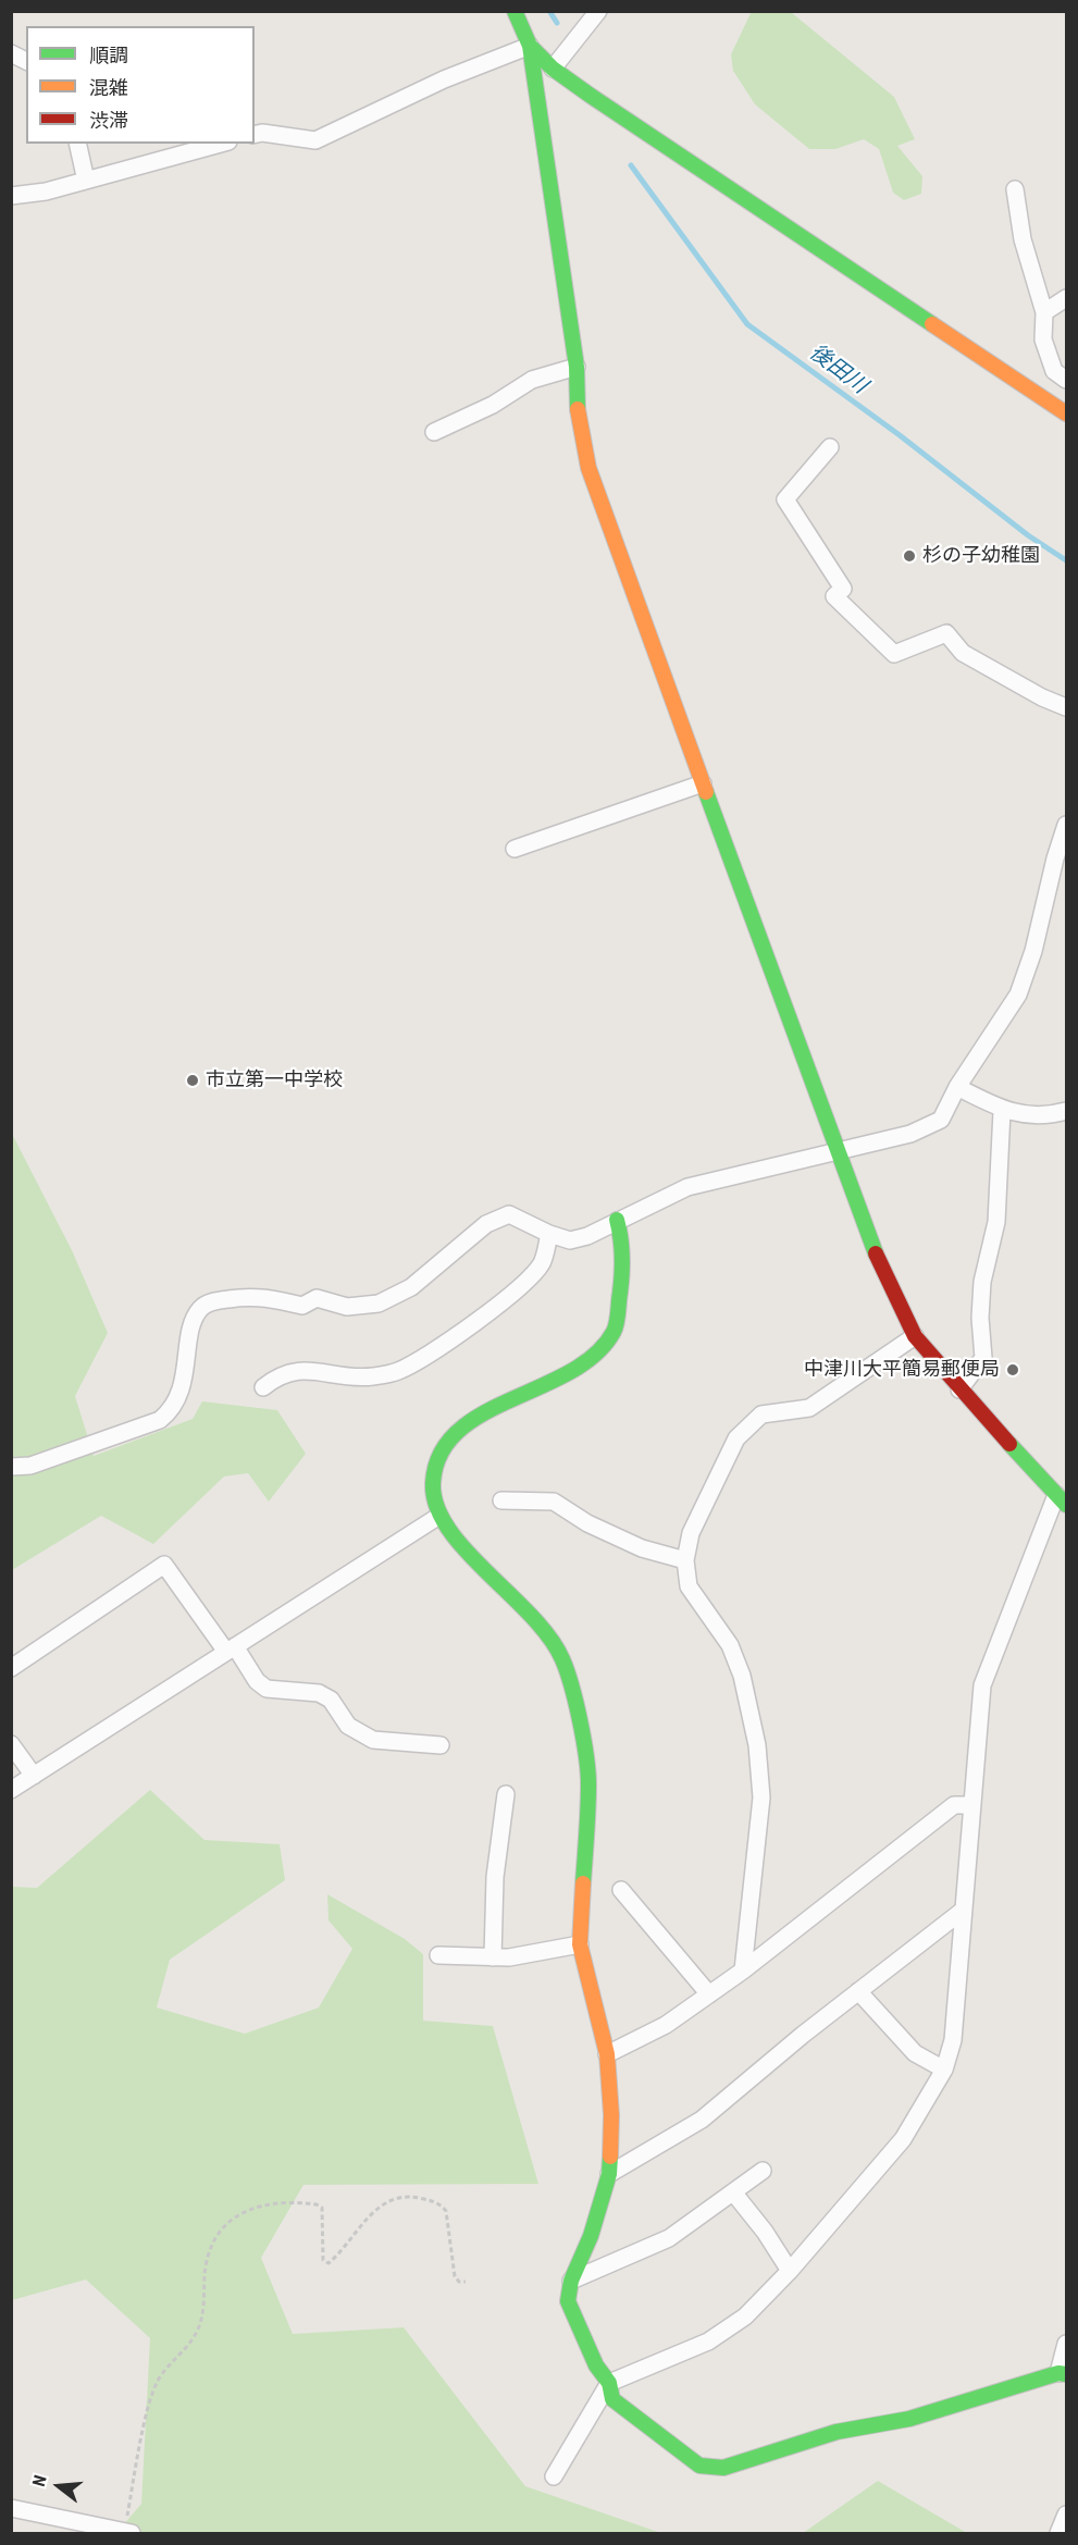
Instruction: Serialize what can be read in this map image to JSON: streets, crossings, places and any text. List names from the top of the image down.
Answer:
{
  "water": ["後田川"],
  "places": ["杉の子幼稚園", "市立第一中学校", "中津川大平簡易郵便局"],
  "legend": ["順調", "混雑", "渋滞"],
  "north": "left"
}
